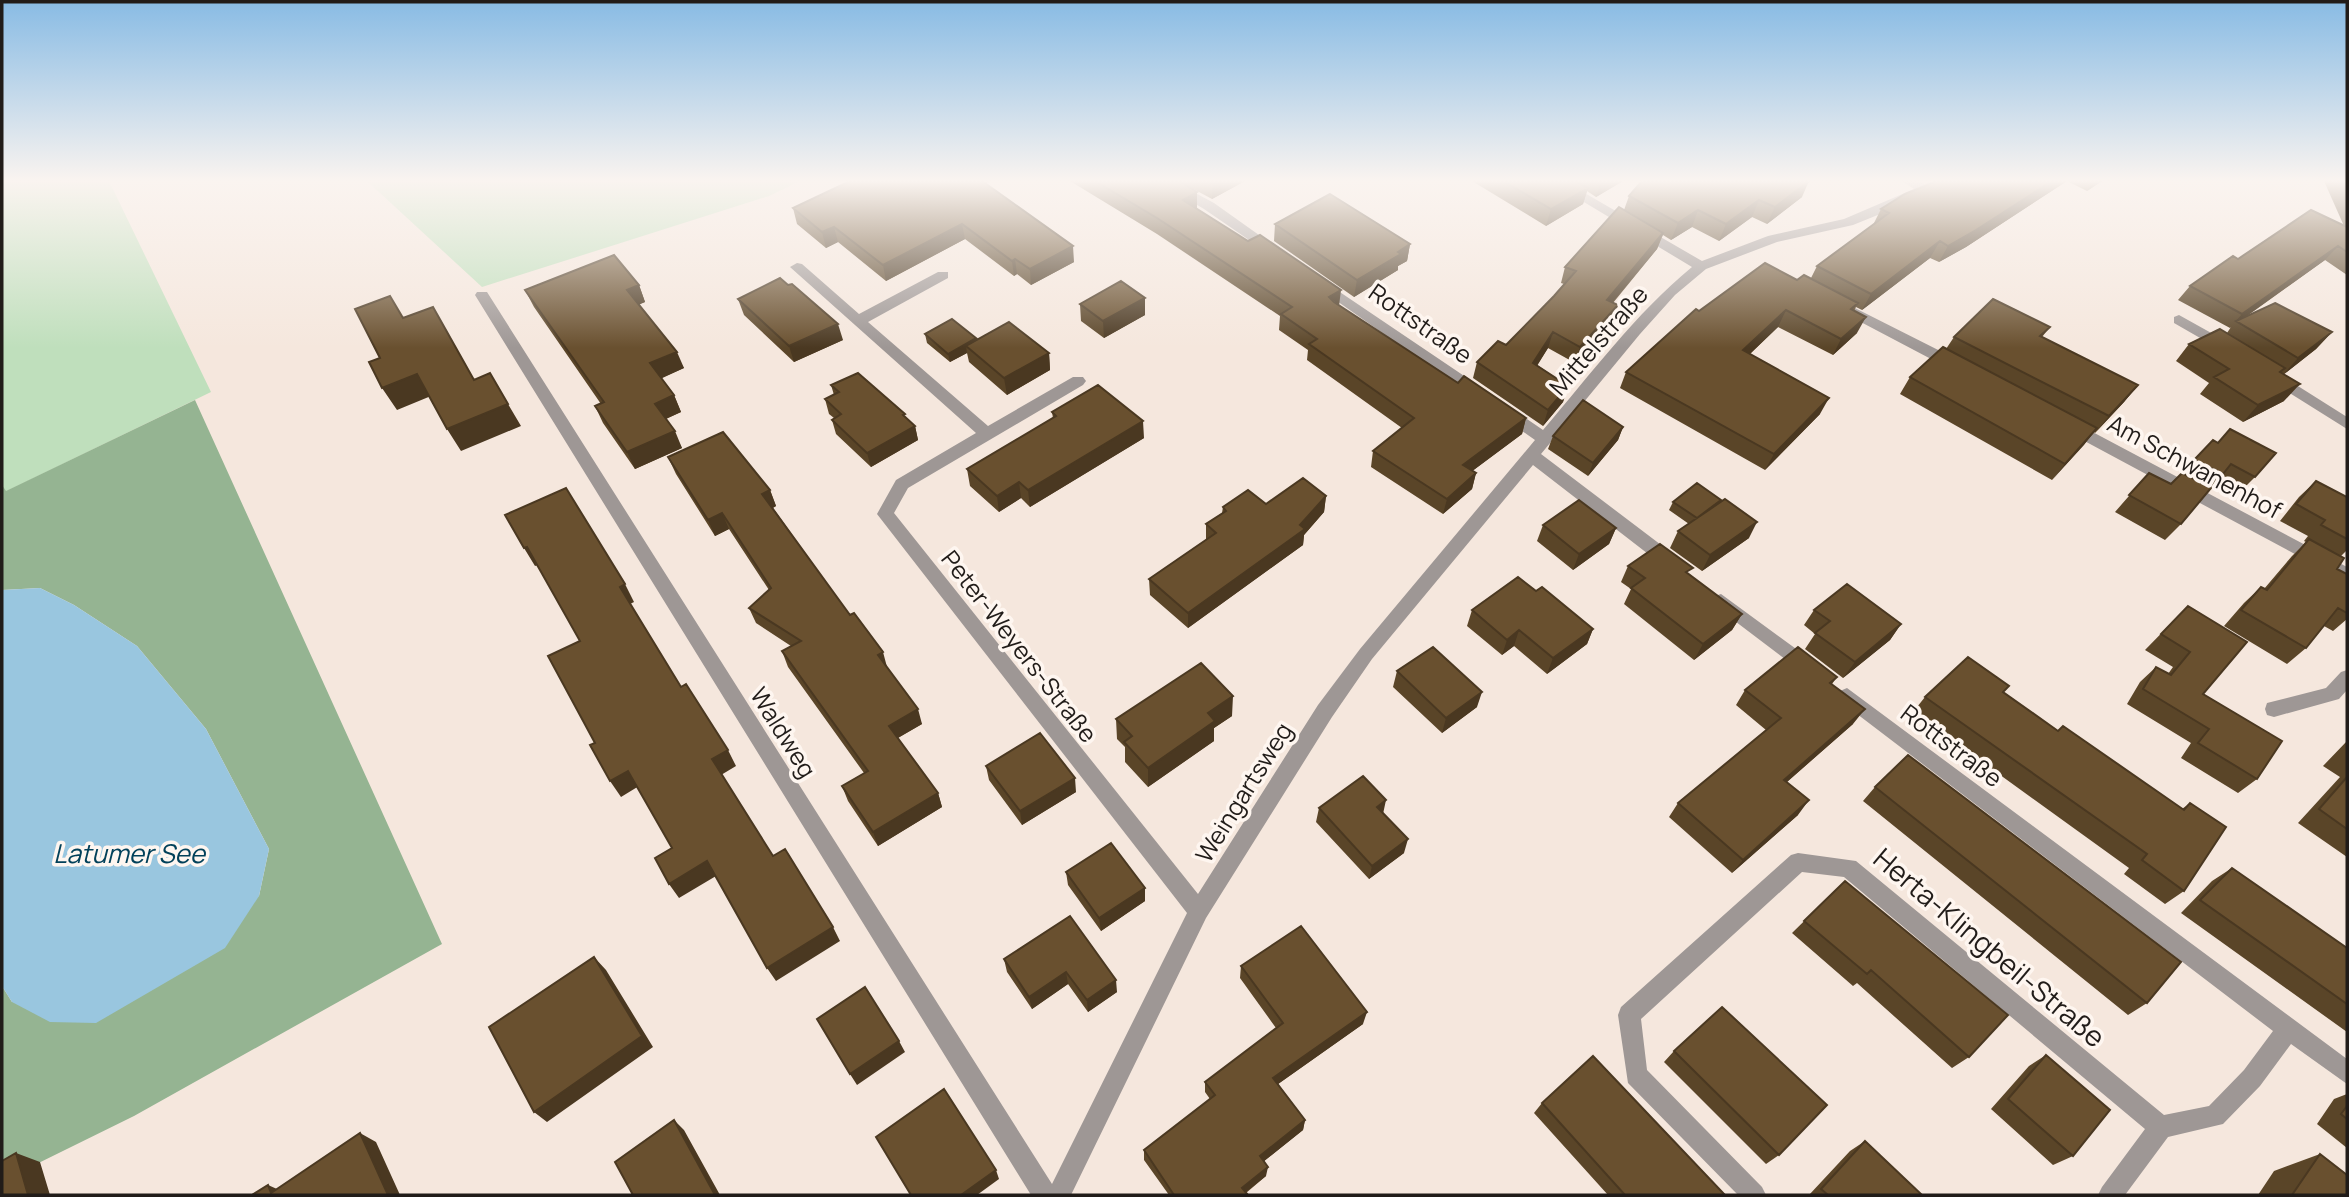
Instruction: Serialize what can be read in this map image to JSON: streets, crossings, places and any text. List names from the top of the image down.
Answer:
{
  "streets": {
    "street": [
      "Rottstraße",
      "Mittelstraße",
      "Am Schwanenhof",
      "Peter-Weyers-Straße",
      "Waldweg",
      "Weingartsweg",
      "Herta-Klingbeil-Straße"
    ]
  },
  "crossings": [
    ["Rottstraße", "Mittelstraße"],
    ["Rottstraße", "Weingartsweg"],
    ["Mittelstraße", "Weingartsweg"],
    ["Peter-Weyers-Straße", "Weingartsweg"]
  ],
  "water": ["Latumer See"]
}
